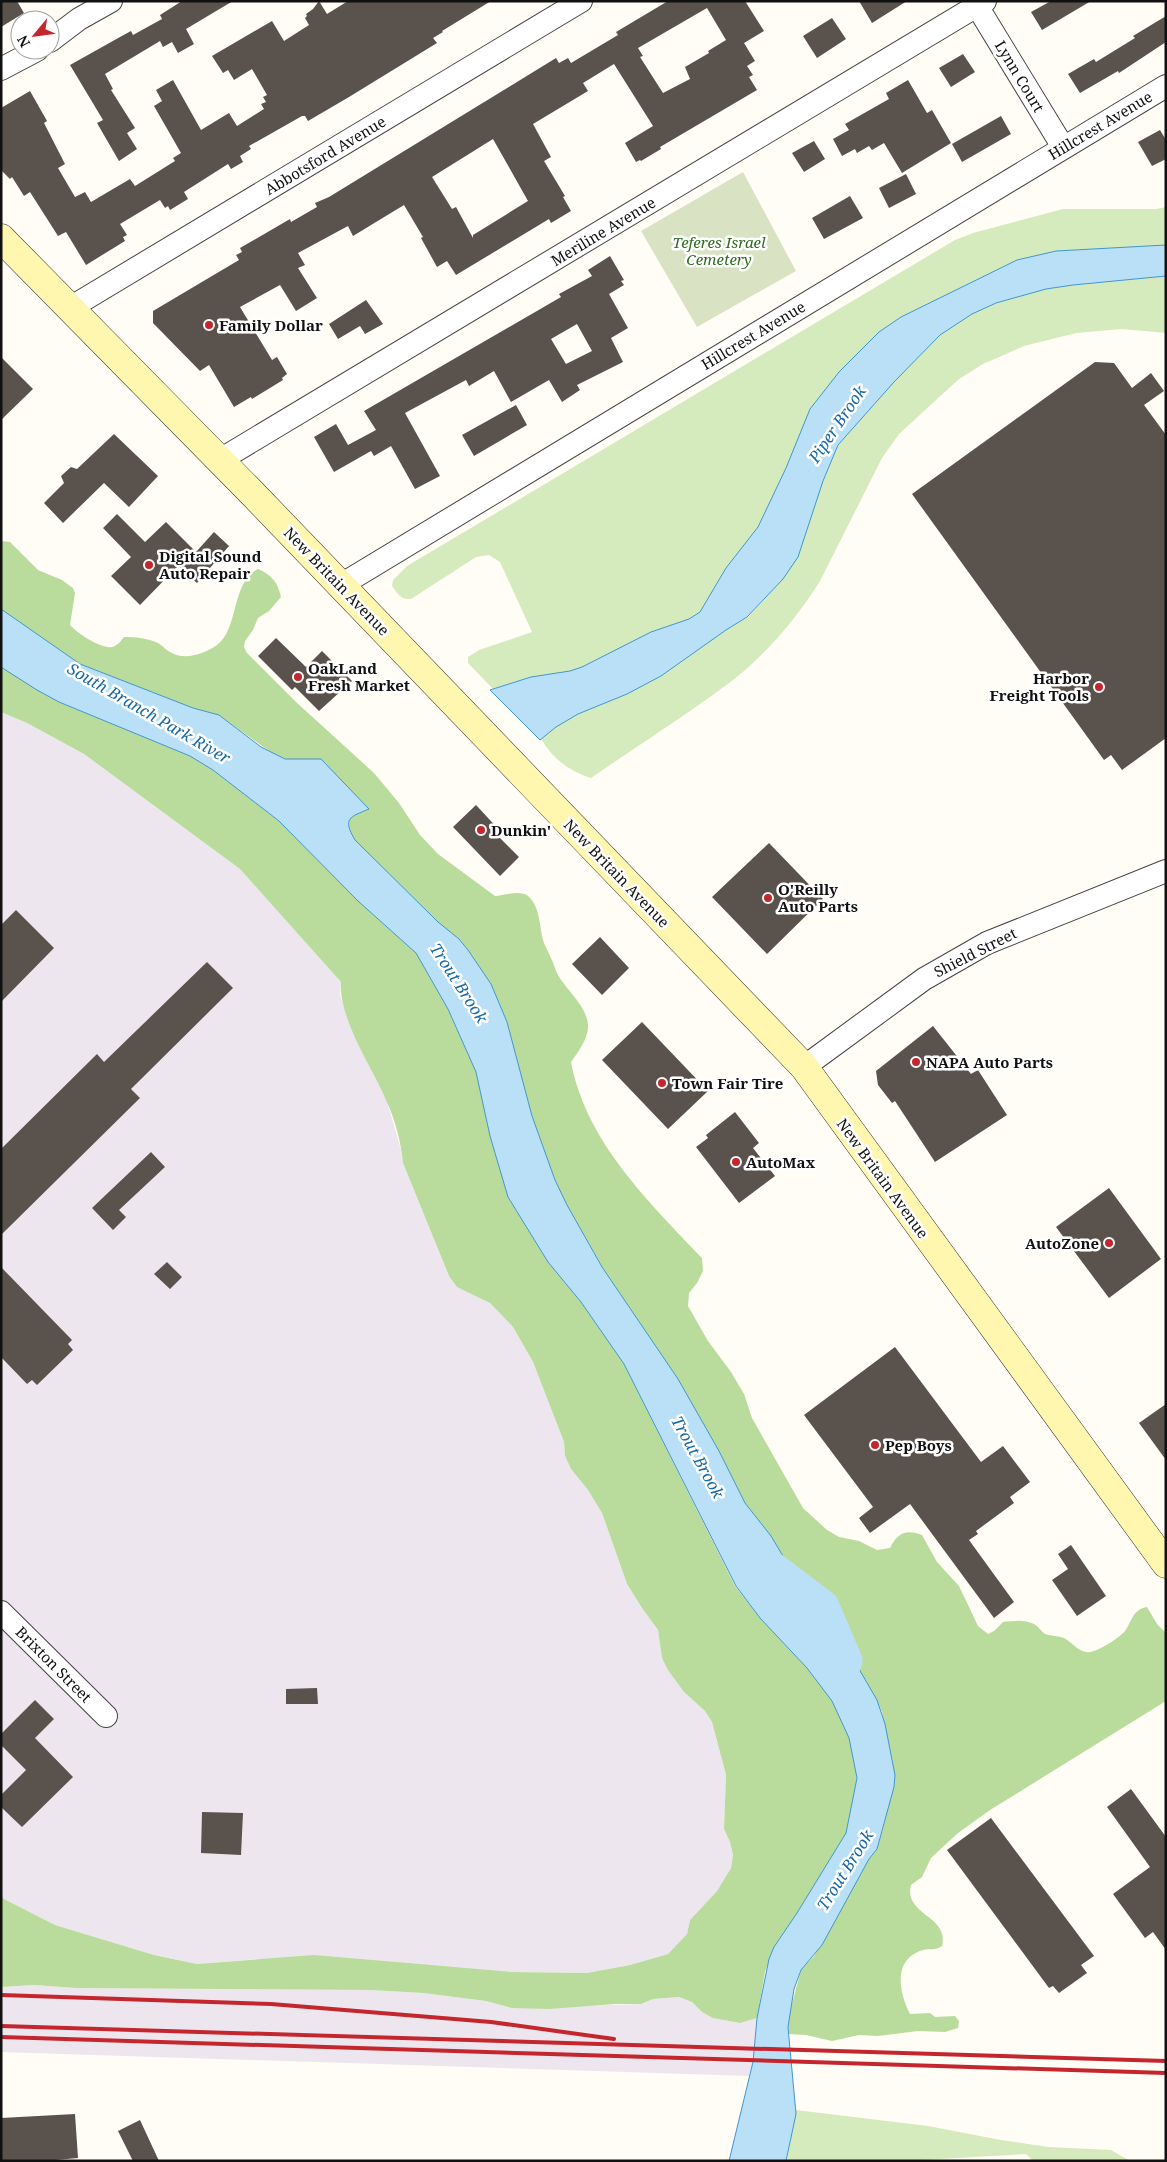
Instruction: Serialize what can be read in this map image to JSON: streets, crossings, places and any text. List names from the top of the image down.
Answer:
{
  "streets": {
    "main road": ["New Britain Avenue"],
    "street": [
      "Lynn Court",
      "Hillcrest Avenue",
      "Abbotsford Avenue",
      "Meriline Avenue",
      "Shield Street",
      "Brixton Street"
    ]
  },
  "crossings": [
    ["Lynn Court", "Hillcrest Avenue"],
    ["Lynn Court", "Meriline Avenue"],
    ["Hillcrest Avenue", "New Britain Avenue"],
    ["Abbotsford Avenue", "New Britain Avenue"],
    ["Meriline Avenue", "New Britain Avenue"],
    ["New Britain Avenue", "Shield Street"]
  ],
  "water": ["Piper Brook", "South Branch Park River", "Trout Brook"],
  "parks": ["Teferes Israel Cemetery"],
  "places": [
    "Family Dollar",
    "Digital Sound Auto Repair",
    "OakLand Fresh Market",
    "Harbor Freight Tools",
    "Dunkin'",
    "O'Reilly Auto Parts",
    "NAPA Auto Parts",
    "Town Fair Tire",
    "AutoMax",
    "AutoZone",
    "Pep Boys"
  ],
  "north": "bottom left"
}
